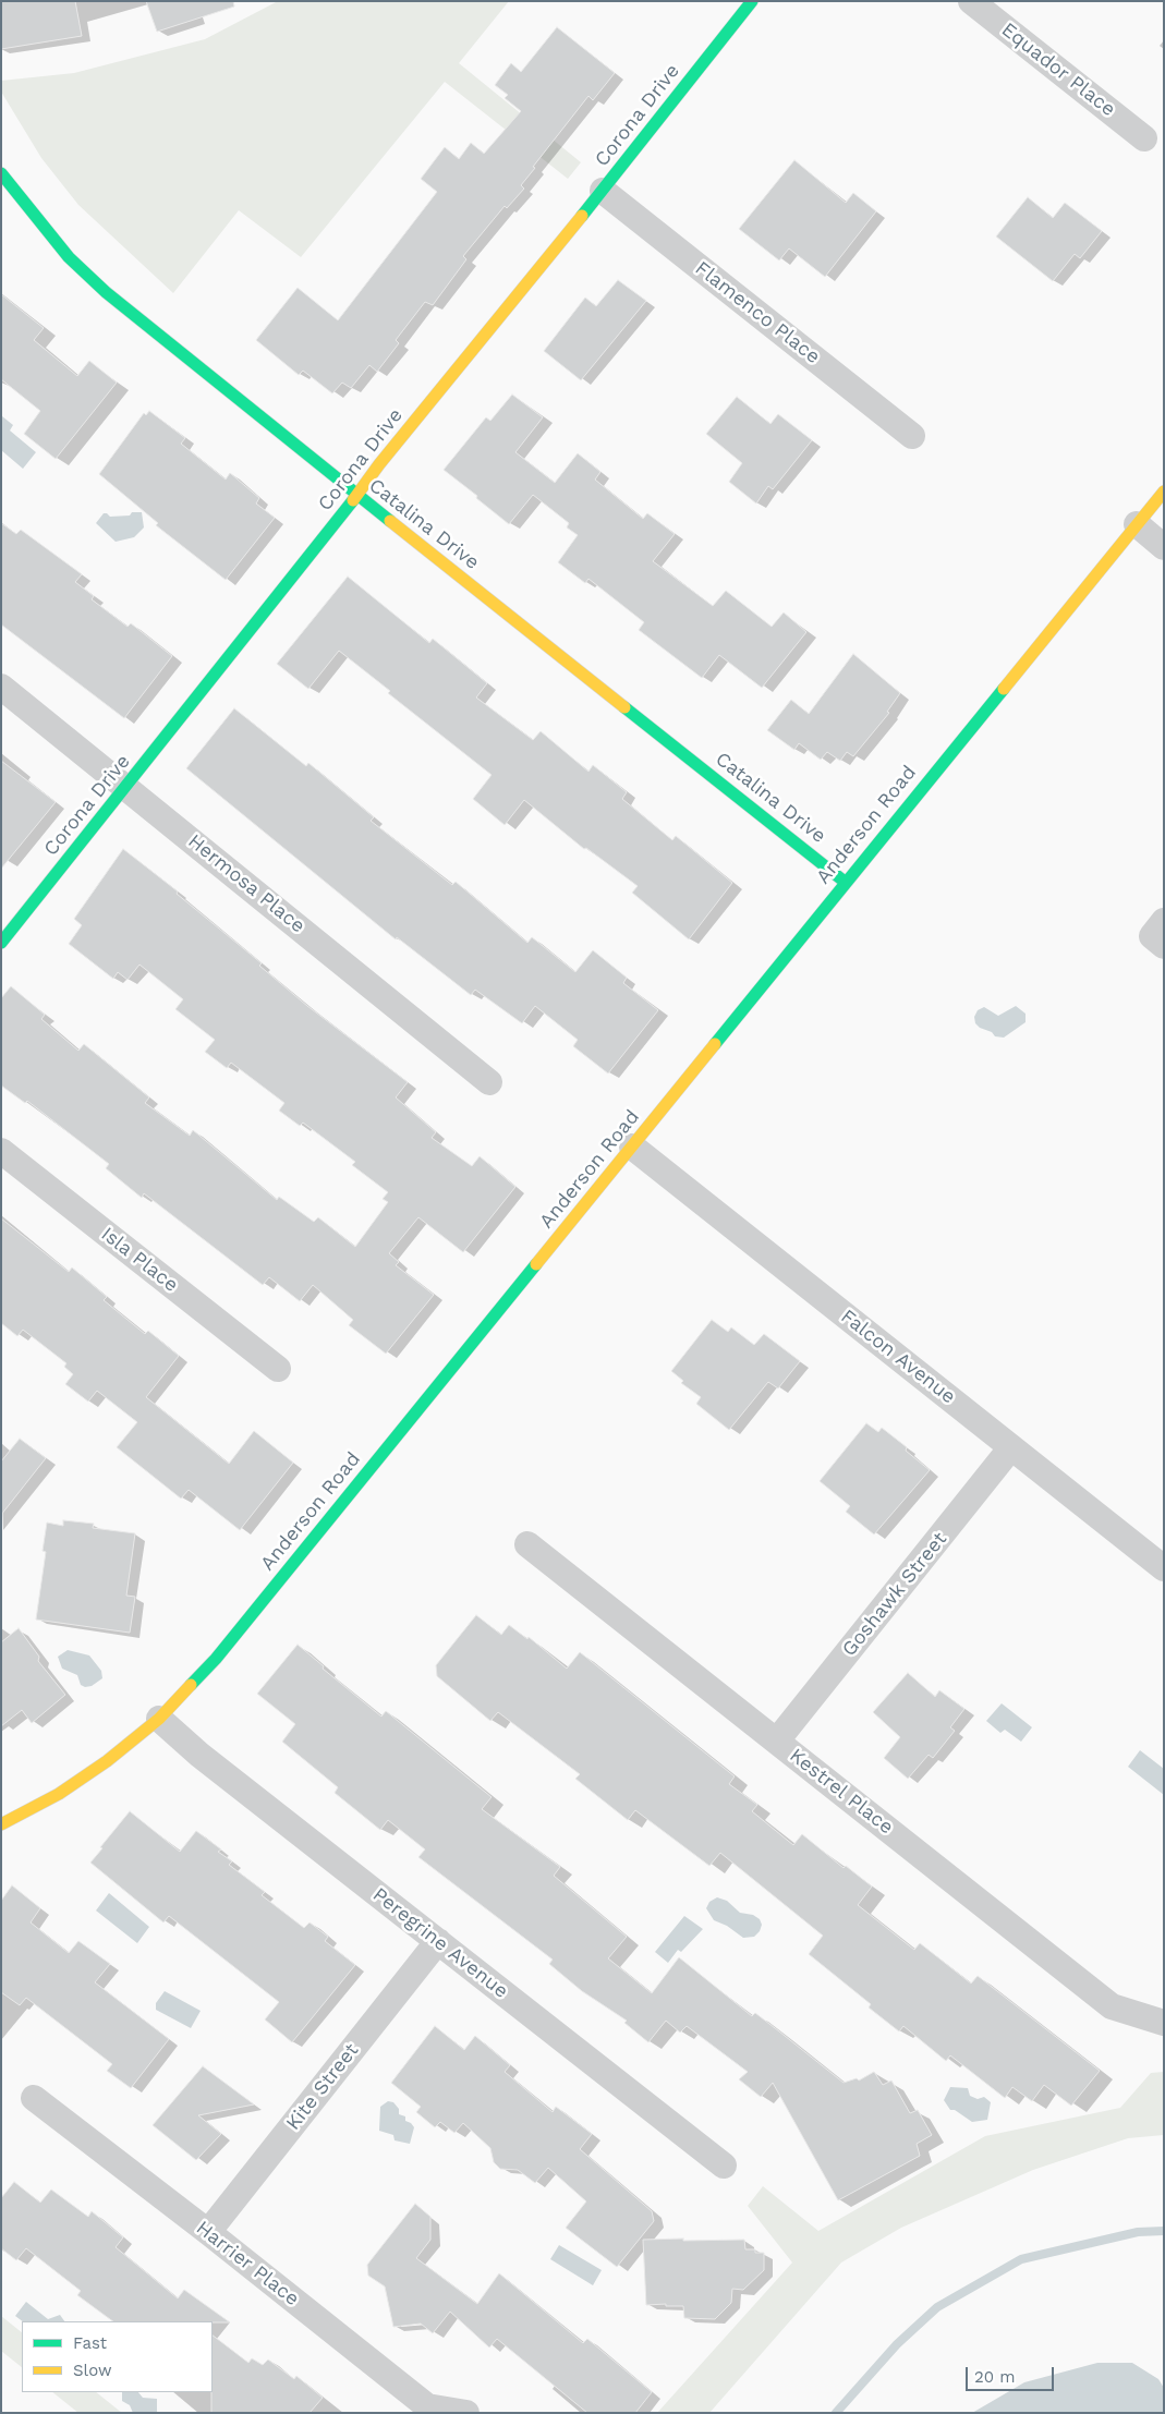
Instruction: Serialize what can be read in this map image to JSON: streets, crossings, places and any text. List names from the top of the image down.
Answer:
{
  "streets": {
    "street": [
      "Equador Place",
      "Corona Drive",
      "Flamenco Place",
      "Catalina Drive",
      "Anderson Road",
      "Hermosa Place",
      "Isla Place",
      "Falcon Avenue",
      "Goshawk Street",
      "Kestrel Place",
      "Peregrine Avenue",
      "Kite Street",
      "Harrier Place"
    ]
  },
  "crossings": [
    ["Corona Drive", "Flamenco Place"],
    ["Corona Drive", "Catalina Drive"],
    ["Corona Drive", "Hermosa Place"],
    ["Catalina Drive", "Anderson Road"],
    ["Anderson Road", "Falcon Avenue"],
    ["Anderson Road", "Peregrine Avenue"],
    ["Falcon Avenue", "Goshawk Street"],
    ["Goshawk Street", "Kestrel Place"],
    ["Peregrine Avenue", "Kite Street"],
    ["Kite Street", "Harrier Place"]
  ],
  "legend": ["Fast", "Slow"],
  "scale_bar": "20 m"
}
